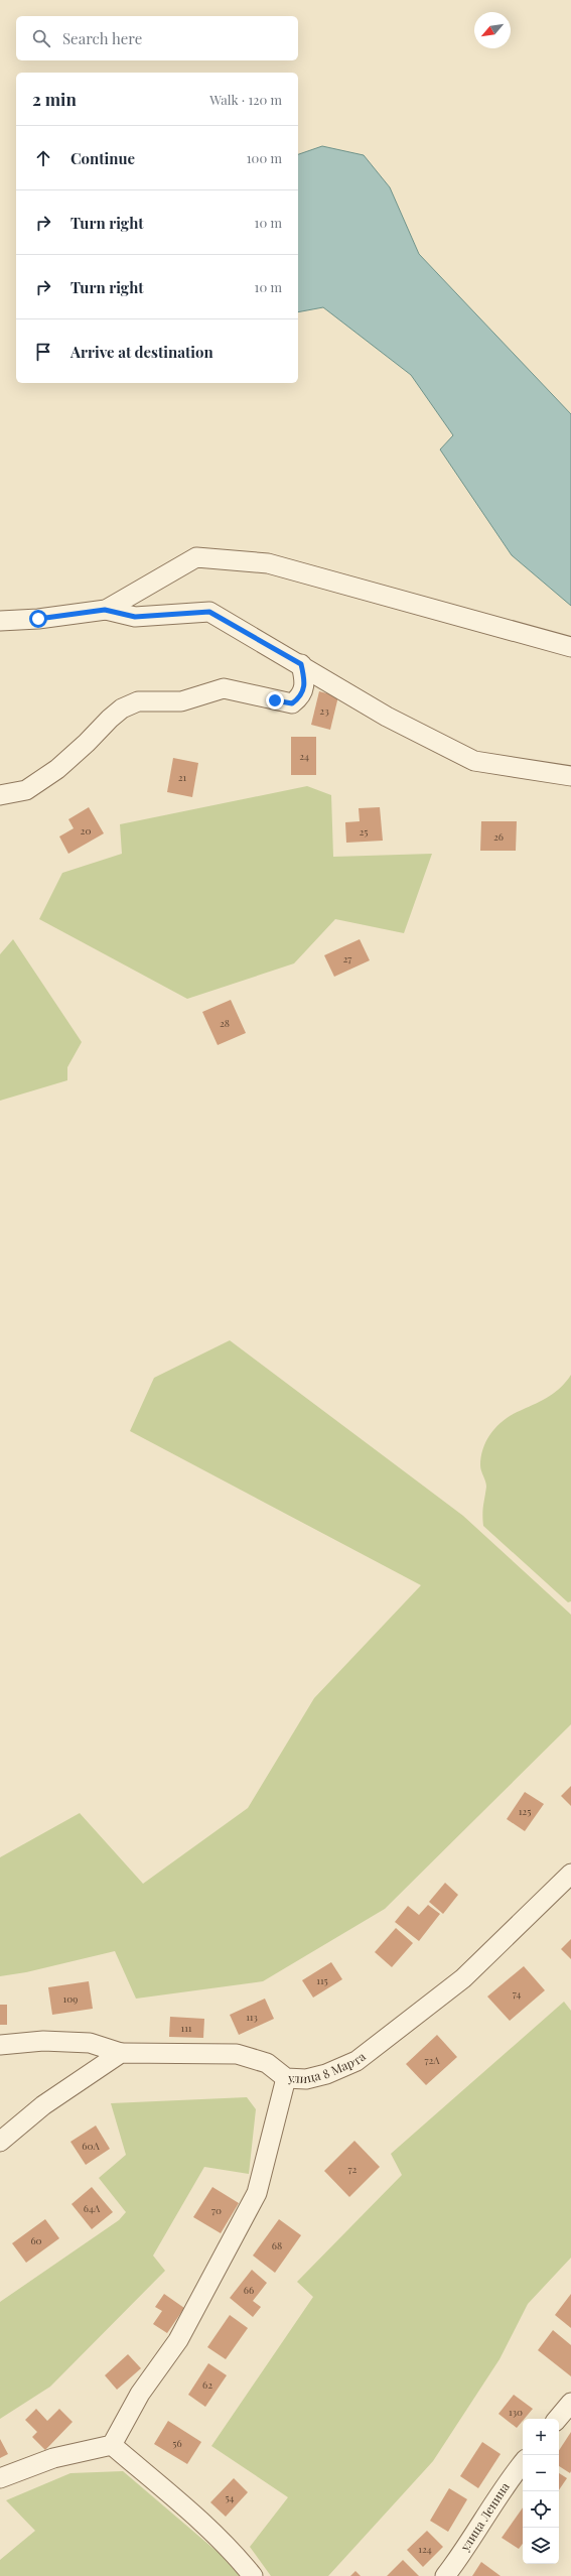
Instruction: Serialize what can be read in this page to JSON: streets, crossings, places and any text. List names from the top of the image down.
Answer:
{
  "streets": {
    "street": ["улица 8 Марта", "улица Ленина"]
  },
  "house_numbers": [
    "23",
    "24",
    "21",
    "20",
    "25",
    "26",
    "27",
    "28",
    "125",
    "115",
    "74",
    "109",
    "113",
    "111",
    "72А",
    "60А",
    "72",
    "64А",
    "70",
    "60",
    "68",
    "66",
    "62",
    "130",
    "56",
    "54",
    "124"
  ],
  "north": "bottom left",
  "page": {
    "search": "Search here",
    "heading": ["2 min", "Walk · 120 m"],
    "list": [
      ["Continue", "100 m"],
      ["Turn right", "10 m"],
      ["Turn right", "10 m"],
      "Arrive at destination"
    ],
    "map_buttons": ["+", "−"]
  }
}
